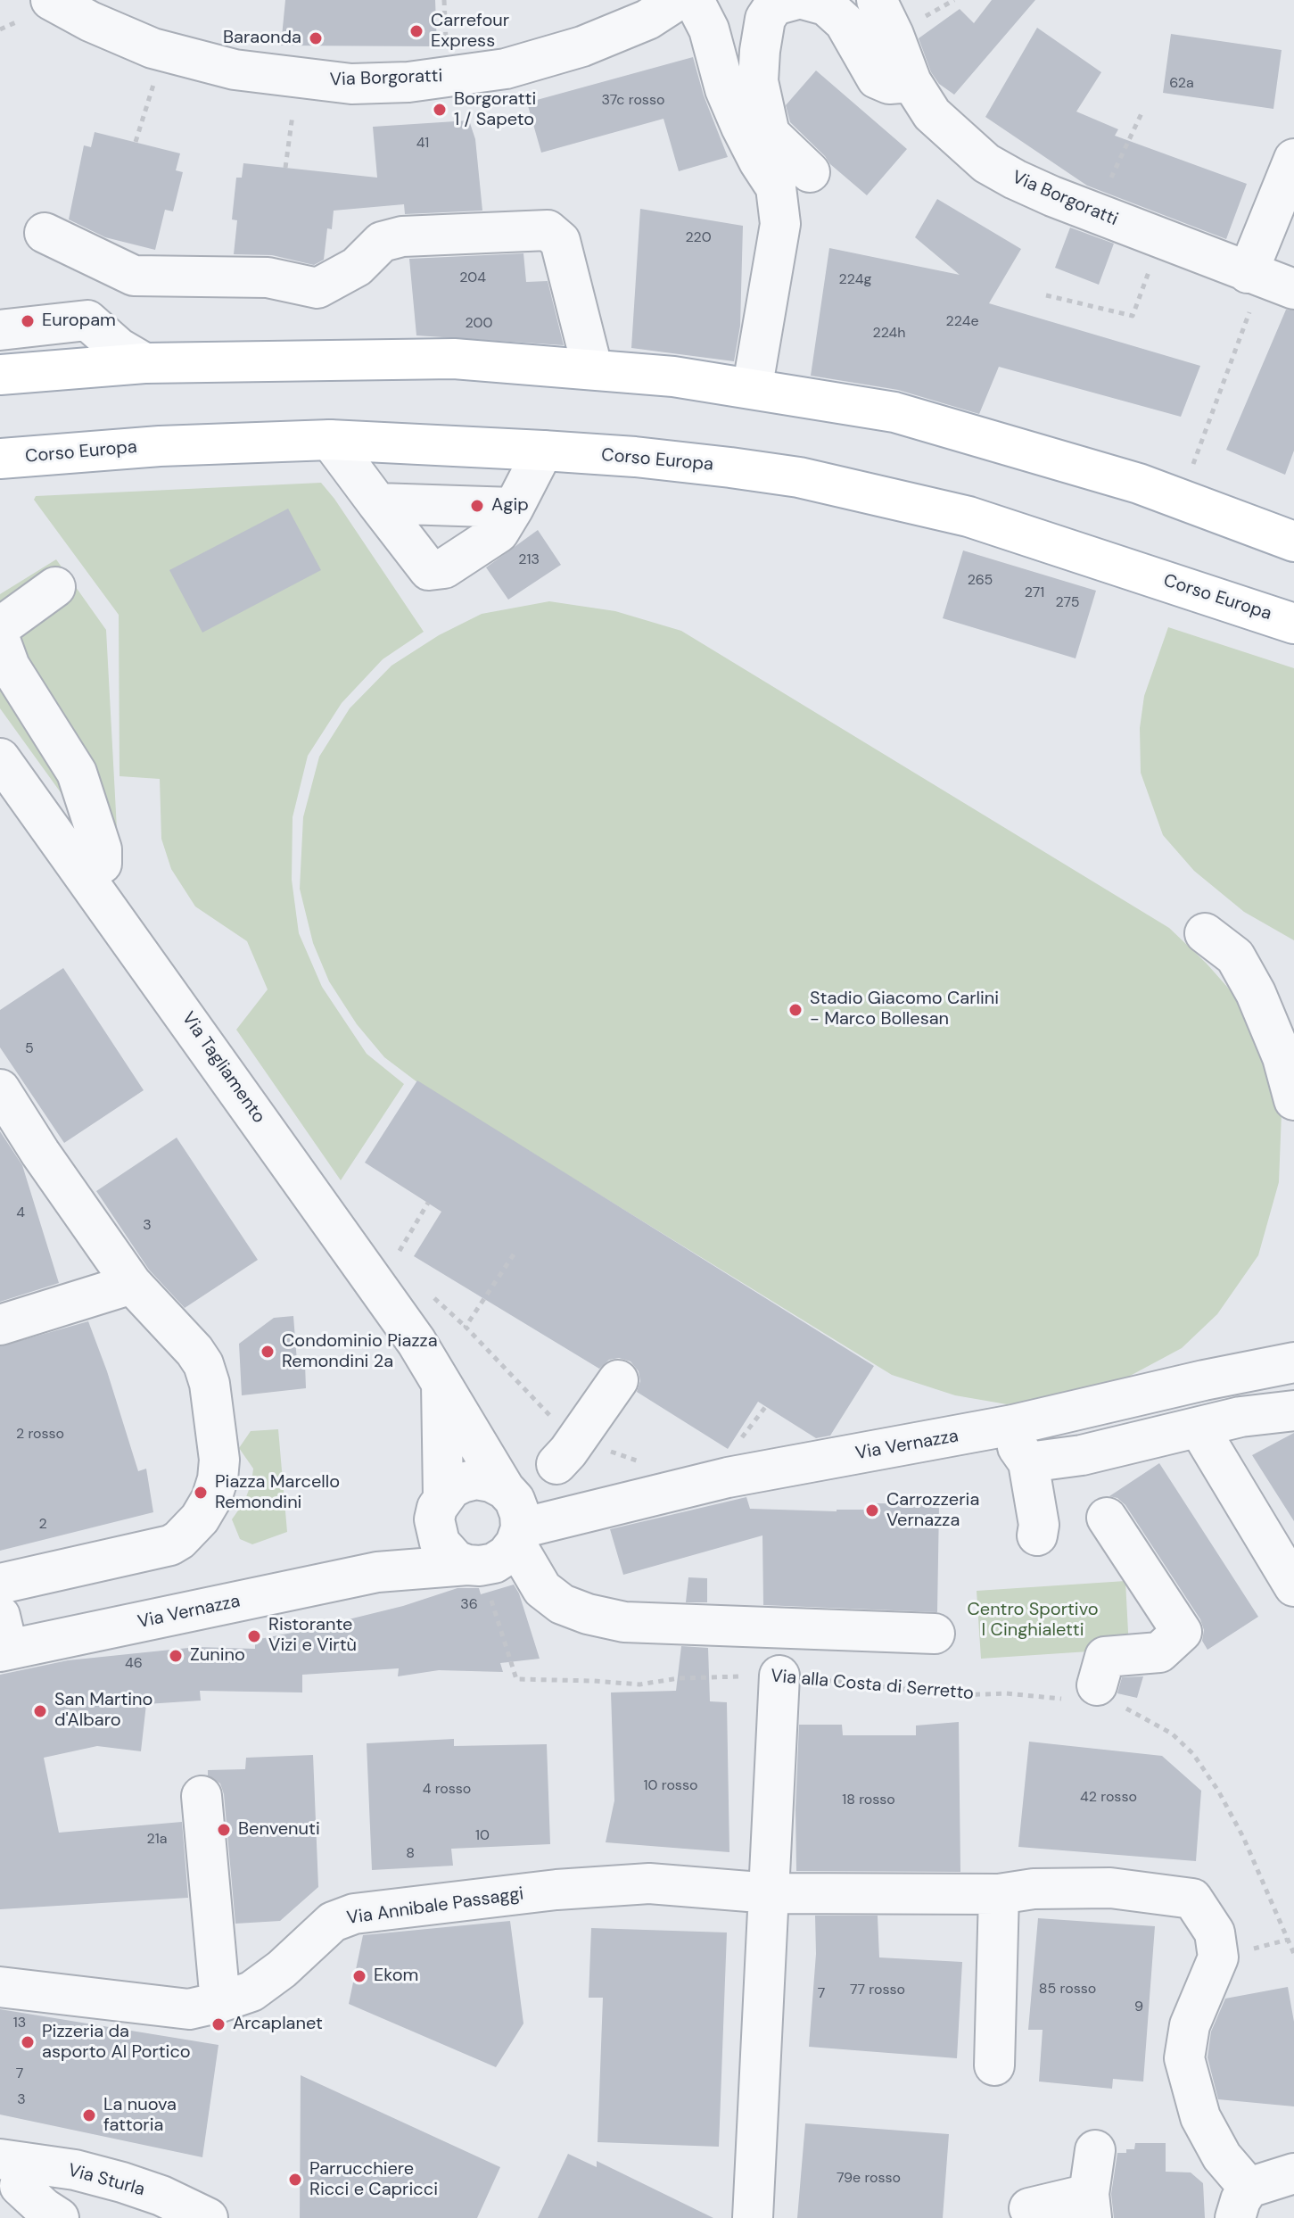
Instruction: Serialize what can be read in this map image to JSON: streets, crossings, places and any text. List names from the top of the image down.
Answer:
{
  "streets": {
    "main road": ["Corso Europa"],
    "street": [
      "Via Borgoratti",
      "Via Tagliamento",
      "Via Vernazza",
      "Via Annibale Passaggi",
      "Via Sturla"
    ],
    "path": ["Via alla Costa di Serretto"]
  },
  "crossings": [
    ["Via Tagliamento", "Via Vernazza"],
    ["Via Tagliamento", "Via alla Costa di Serretto"],
    ["Via Vernazza", "Via alla Costa di Serretto"]
  ],
  "parks": ["Centro Sportivo I Cinghialetti"],
  "places": [
    "Carrefour Express",
    "Baraonda",
    "Borgoratti 1 / Sapeto",
    "Europam",
    "Agip",
    "Stadio Giacomo Carlini - Marco Bollesan",
    "Condominio Piazza Remondini 2a",
    "Piazza Marcello Remondini",
    "Carrozzeria Vernazza",
    "Ristorante Vizi e Virtù",
    "Zunino",
    "San Martino d'Albaro",
    "Benvenuti",
    "Ekom",
    "Arcaplanet",
    "Pizzeria da asporto Al Portico",
    "La nuova fattoria",
    "Parrucchiere Ricci e Capricci"
  ],
  "house_numbers": [
    "62a",
    "37c rosso",
    "41",
    "220",
    "204",
    "224g",
    "224e",
    "200",
    "224h",
    "213",
    "265",
    "271",
    "275",
    "5",
    "4",
    "3",
    "2 rosso",
    "2",
    "36",
    "46",
    "10 rosso",
    "4 rosso",
    "42 rosso",
    "18 rosso",
    "10",
    "21a",
    "8",
    "85 rosso",
    "77 rosso",
    "7",
    "9",
    "13",
    "7",
    "3",
    "79e rosso"
  ]
}
